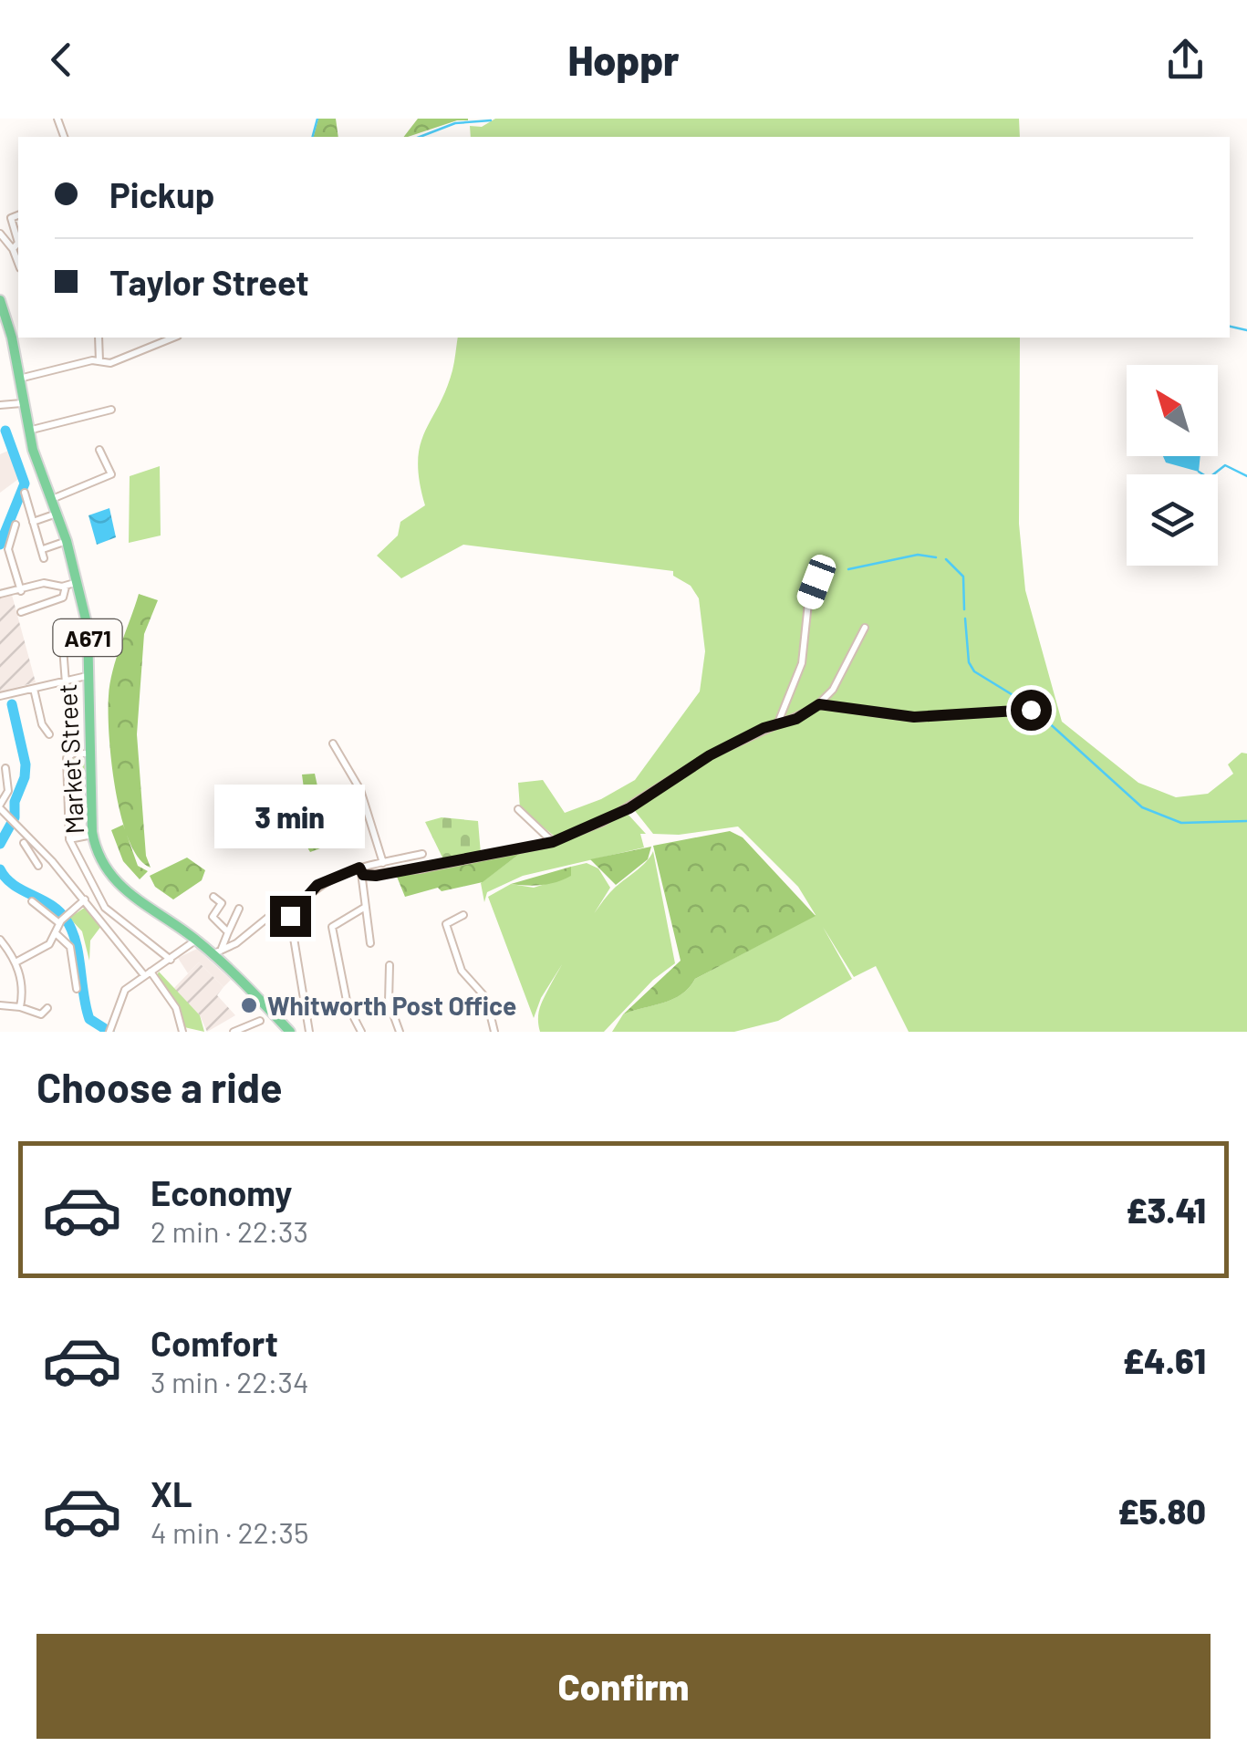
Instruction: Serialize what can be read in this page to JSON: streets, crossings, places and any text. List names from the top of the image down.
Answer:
{
  "streets": {
    "main road": ["A671", "Market Street"]
  },
  "places": ["Whitworth Post Office"],
  "north": "top left",
  "page": {
    "header": "Hoppr",
    "banner": ["Pickup", "Taylor Street"],
    "bubble": "3 min",
    "heading": "Choose a ride",
    "list": [
      {
        "name": "Economy",
        "note": "2 min · 22:33",
        "value": "£3.41"
      },
      {
        "name": "Comfort",
        "note": "3 min · 22:34",
        "value": "£4.61"
      },
      {
        "name": "XL",
        "note": "4 min · 22:35",
        "value": "£5.80"
      }
    ],
    "buttons": "Confirm"
  }
}
